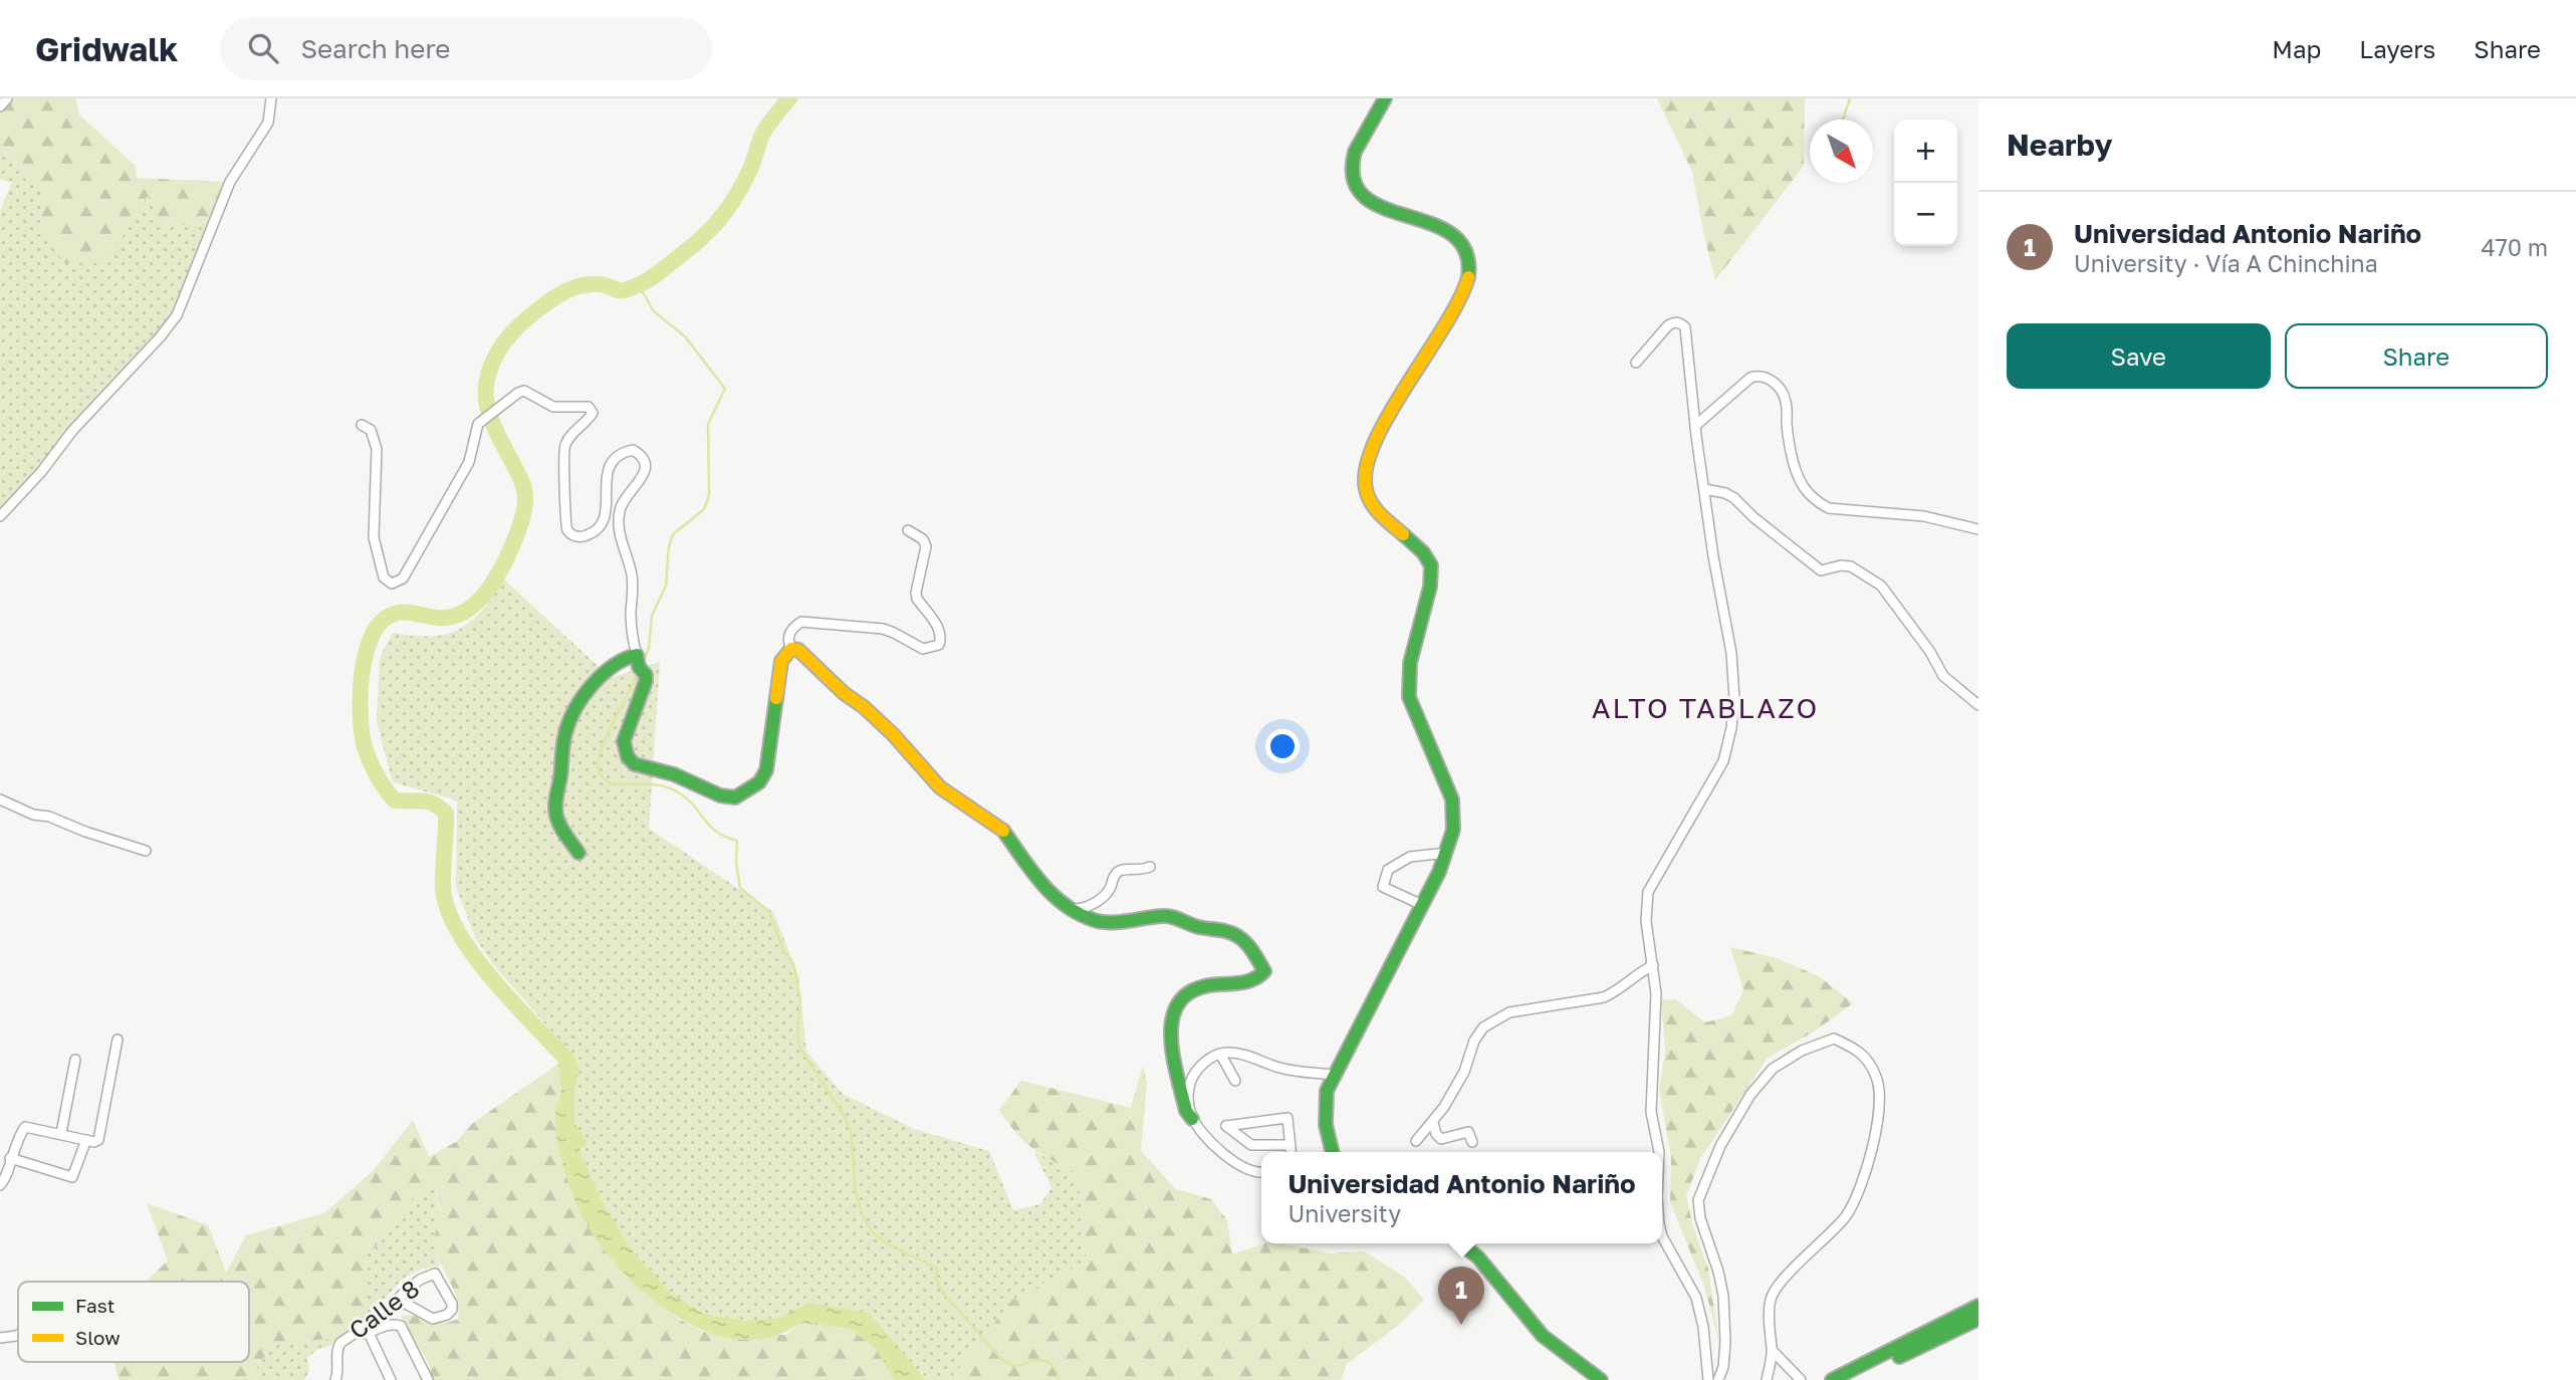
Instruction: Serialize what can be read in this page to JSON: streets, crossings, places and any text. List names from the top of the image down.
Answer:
{
  "streets": {
    "street": ["Calle 8"]
  },
  "districts": ["ALTO TABLAZO"],
  "legend": ["Fast", "Slow"],
  "north": "bottom right",
  "page": {
    "header": "Gridwalk",
    "search": "Search here",
    "nav": ["Map", "Layers", "Share"],
    "heading": "Nearby",
    "map_buttons": ["+", "−"],
    "list": [
      {
        "mark": "1",
        "name": "Universidad Antonio Nariño",
        "note": "University · Vía A Chinchina",
        "value": "470 m"
      }
    ],
    "buttons": ["Save", "Share"],
    "popup": ["Universidad Antonio Nariño", "University"],
    "pins": "1"
  }
}
